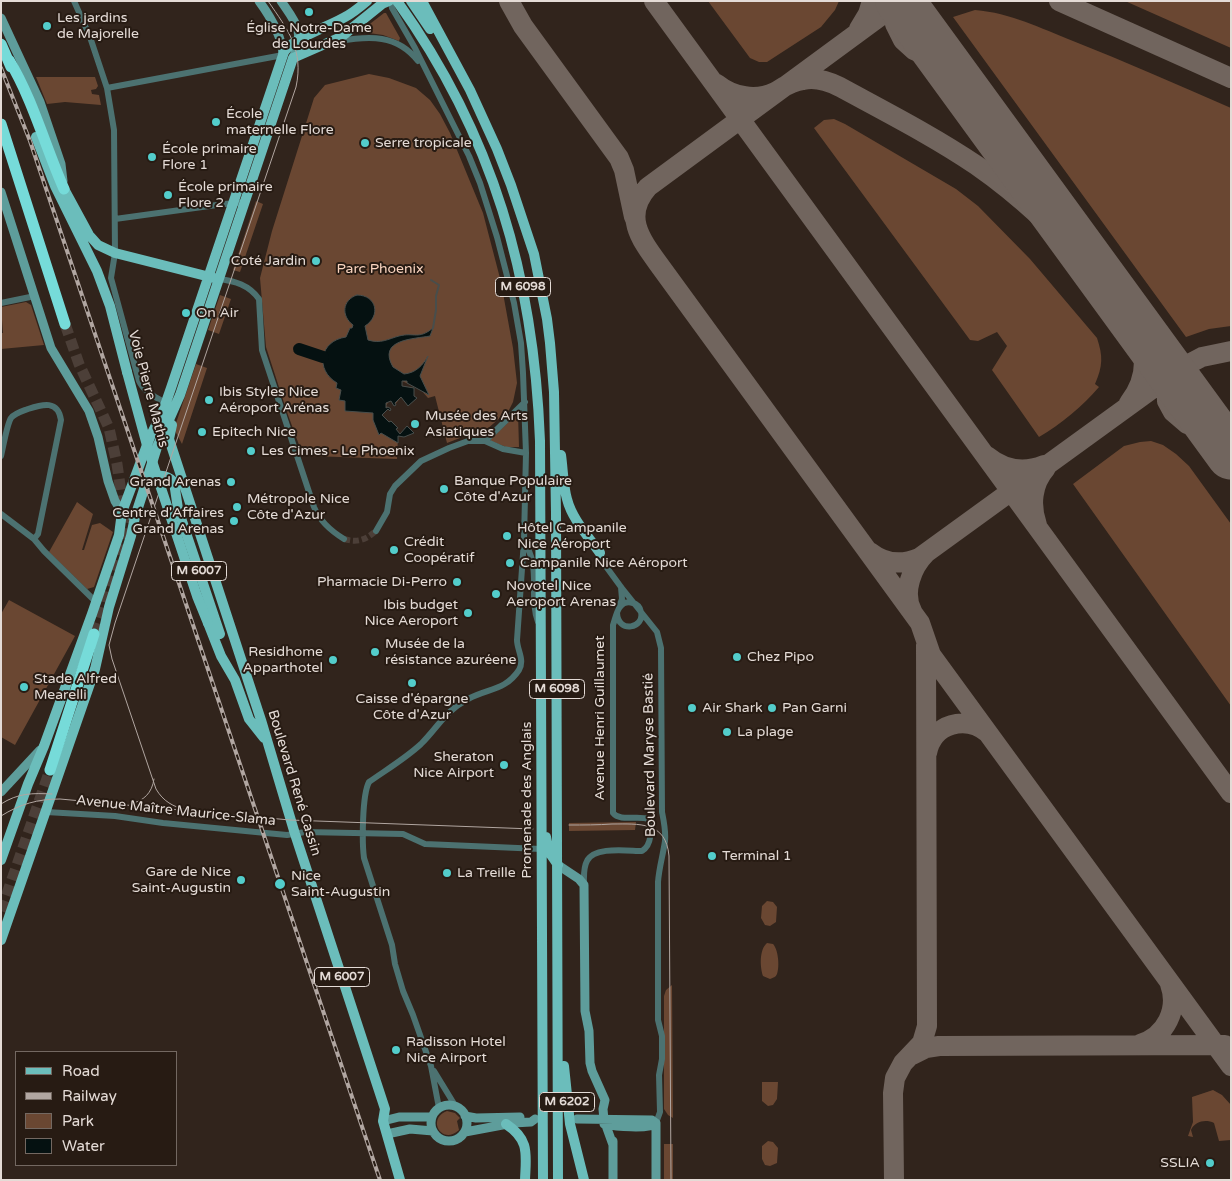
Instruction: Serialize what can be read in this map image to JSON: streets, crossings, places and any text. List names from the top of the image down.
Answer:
{
  "streets": {
    "highway": ["Voie Pierre Mathis"],
    "main road": [
      "M 6098",
      "M 6007",
      "Boulevard René Cassin",
      "Promenade des Anglais",
      "M 6202"
    ],
    "street": ["Avenue Henri Guillaumet", "Boulevard Maryse Bastié", "Avenue Maître Maurice-Slama"]
  },
  "crossings": [
    ["M 6098", "M 6202"],
    ["Voie Pierre Mathis", "Boulevard René Cassin"],
    ["M 6007", "Boulevard René Cassin"],
    ["Avenue Henri Guillaumet", "Boulevard Maryse Bastié"],
    ["Boulevard René Cassin", "Avenue Maître Maurice-Slama"],
    ["Promenade des Anglais", "Avenue Maître Maurice-Slama"]
  ],
  "parks": ["Parc Phoenix"],
  "places": [
    "Église Notre-Dame de Lourdes",
    "Les jardins de Majorelle",
    "École maternelle Flore",
    "Serre tropicale",
    "École primaire Flore 1",
    "École primaire Flore 2",
    "Coté Jardin",
    "On Air",
    "Ibis Styles Nice Aéroport Arénas",
    "Musée des Arts Asiatiques",
    "Epitech Nice",
    "Les Cimes - Le Phoenix",
    "Grand Arenas",
    "Banque Populaire Côte d'Azur",
    "Métropole Nice Côte d'Azur",
    "Centre d'Affaires Grand Arenas",
    "Hôtel Campanile Nice Aéroport",
    "Crédit Coopératif",
    "Campanile Nice Aéroport",
    "Pharmacie Di-Perro",
    "Novotel Nice Aeroport Arenas",
    "Ibis budget Nice Aeroport",
    "Musée de la résistance azuréene",
    "Chez Pipo",
    "Residhome Apparthotel",
    "Caisse d'épargne Côte d'Azur",
    "Stade Alfred Mearelli",
    "Air Shark",
    "Pan Garni",
    "La plage",
    "Sheraton Nice Airport",
    "Terminal 1",
    "La Treille",
    "Gare de Nice Saint-Augustin",
    "Nice Saint-Augustin",
    "Radisson Hotel Nice Airport",
    "SSLIA"
  ],
  "legend": [
    "Road",
    "Railway",
    "Park",
    "Water"
  ]
}
